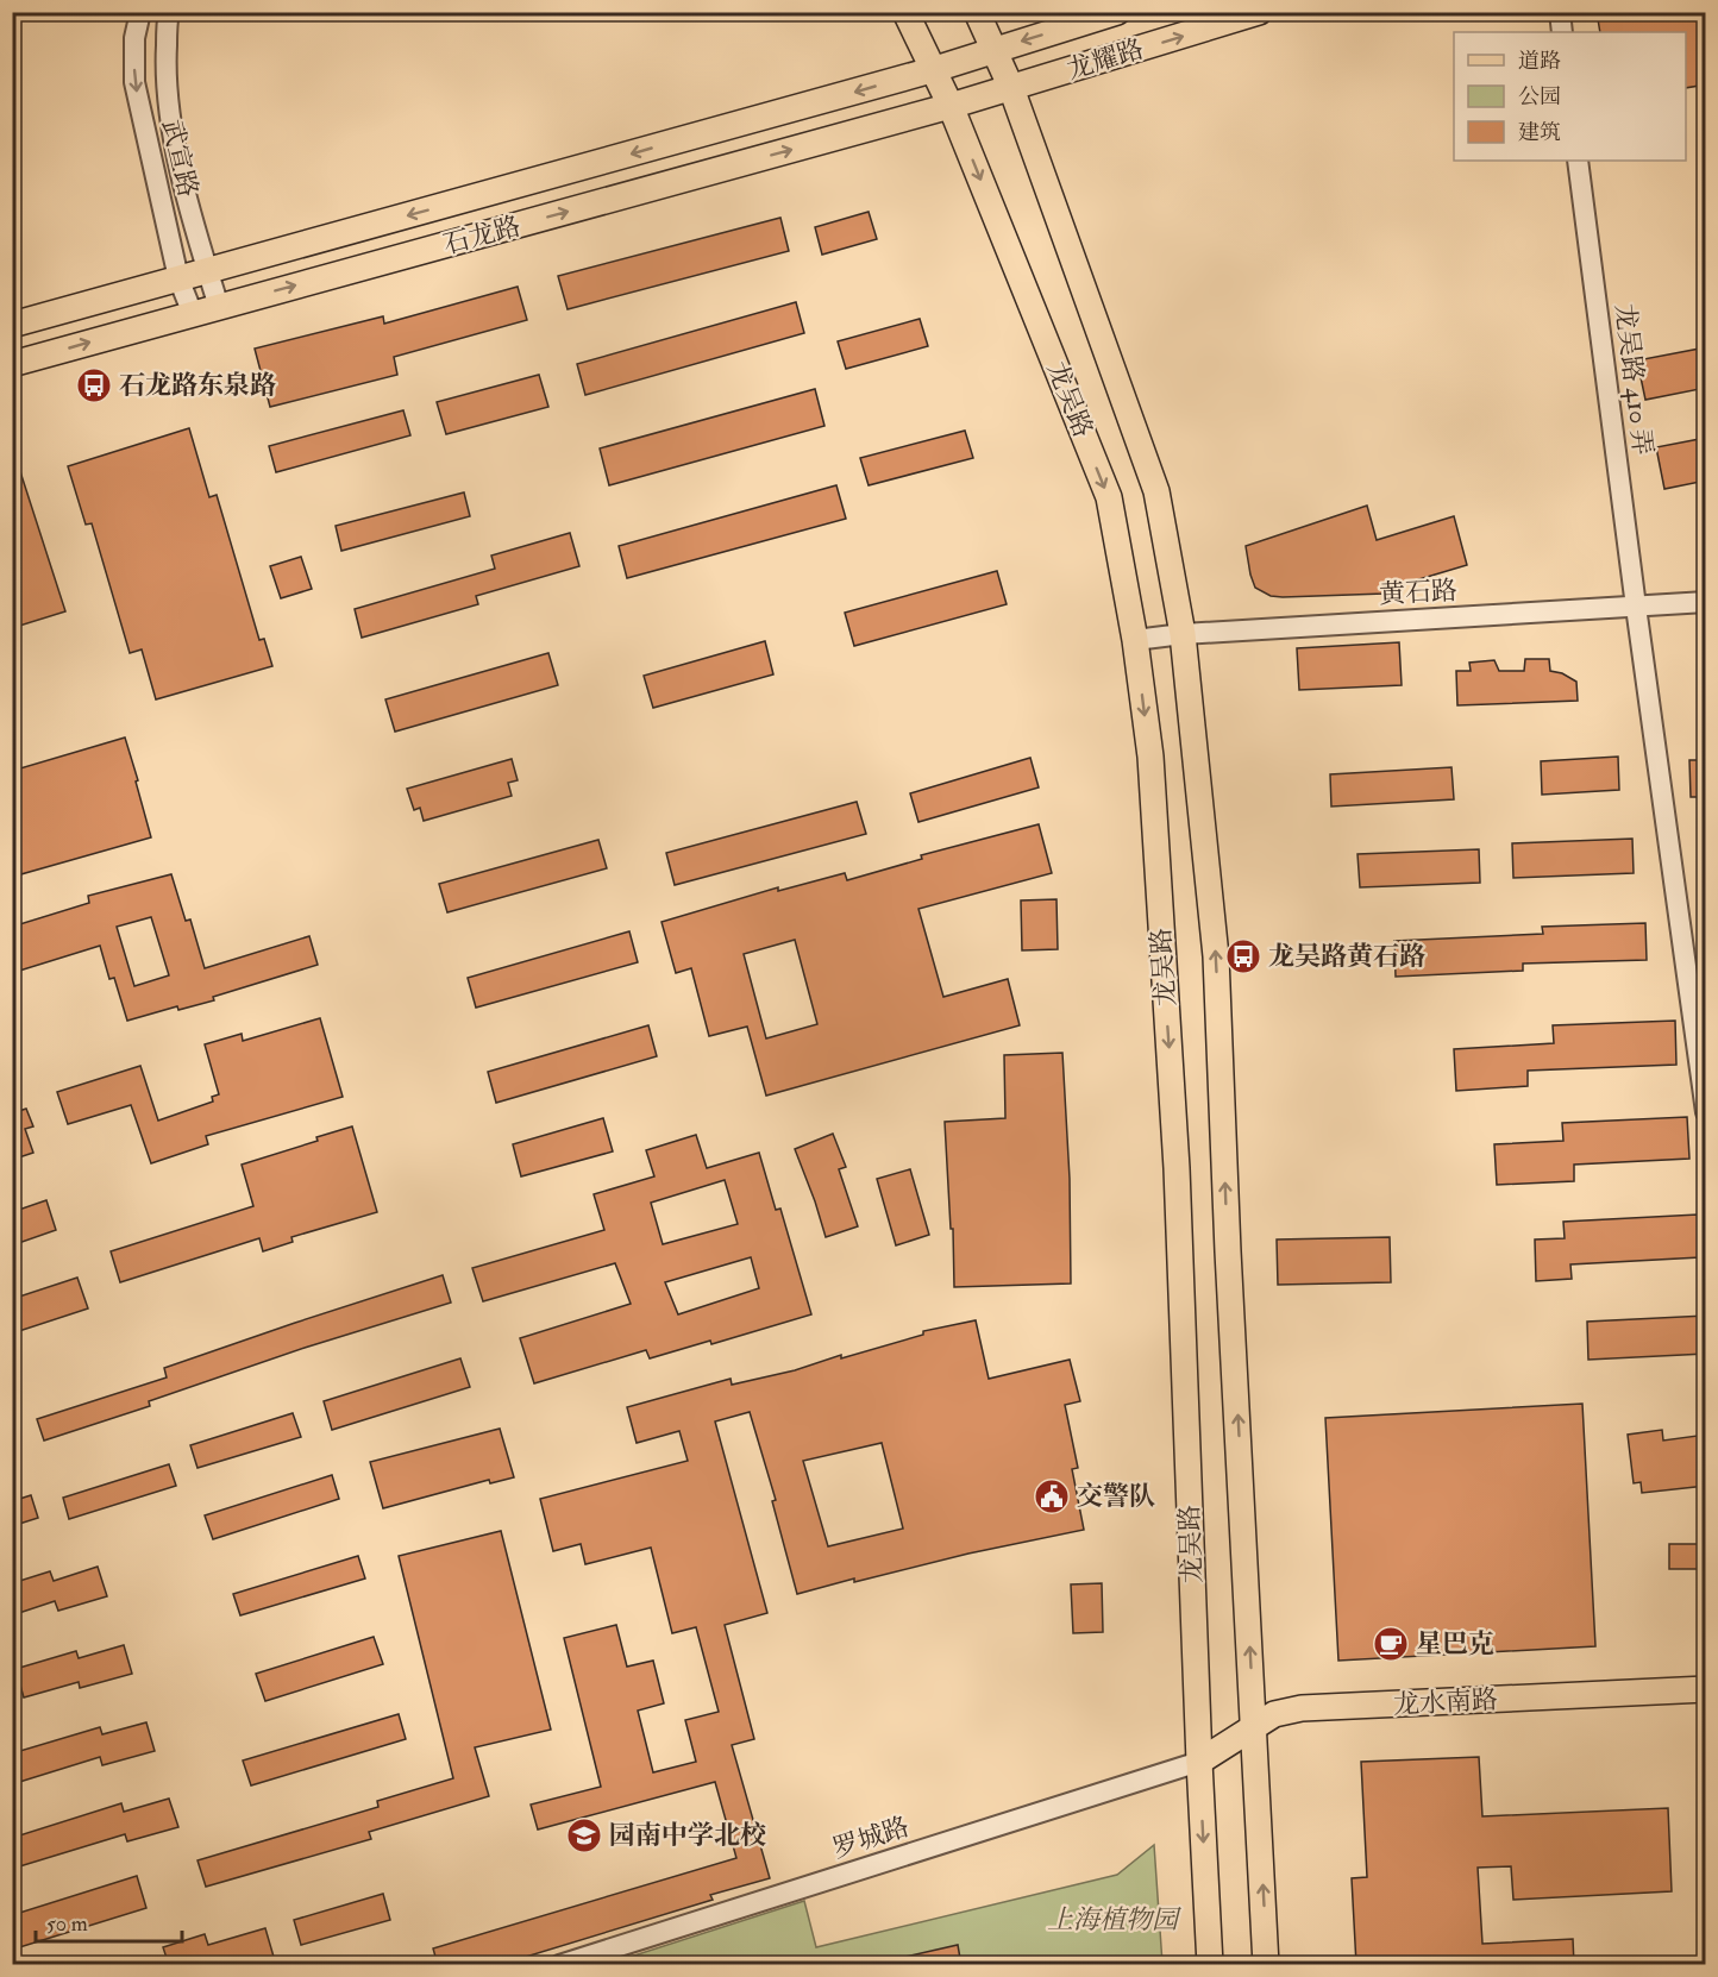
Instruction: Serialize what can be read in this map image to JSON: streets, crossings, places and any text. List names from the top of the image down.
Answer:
{
  "streets": {
    "main road": [
      "龙耀路",
      "石龙路",
      "龙吴路",
      "龙水南路"
    ],
    "street": [
      "武宣路",
      "龙吴路 410 弄",
      "黄石路",
      "罗城路"
    ]
  },
  "crossings": [
    ["龙耀路", "石龙路"],
    ["龙耀路", "龙吴路"],
    ["武宣路", "石龙路"],
    ["石龙路", "龙吴路"],
    ["龙吴路 410 弄", "黄石路"],
    ["龙吴路", "黄石路"],
    ["龙吴路", "龙水南路"],
    ["龙吴路", "罗城路"],
    ["龙水南路", "罗城路"]
  ],
  "parks": ["上海植物园"],
  "places": {
    "bus stop": ["石龙路东泉路", "龙吴路黄石路"],
    "public building": ["交警队"],
    "cafe": ["星巴克"],
    "school or university": ["园南中学北校"]
  },
  "legend": ["道路", "公园", "建筑"],
  "scale_bar": "50 m"
}
